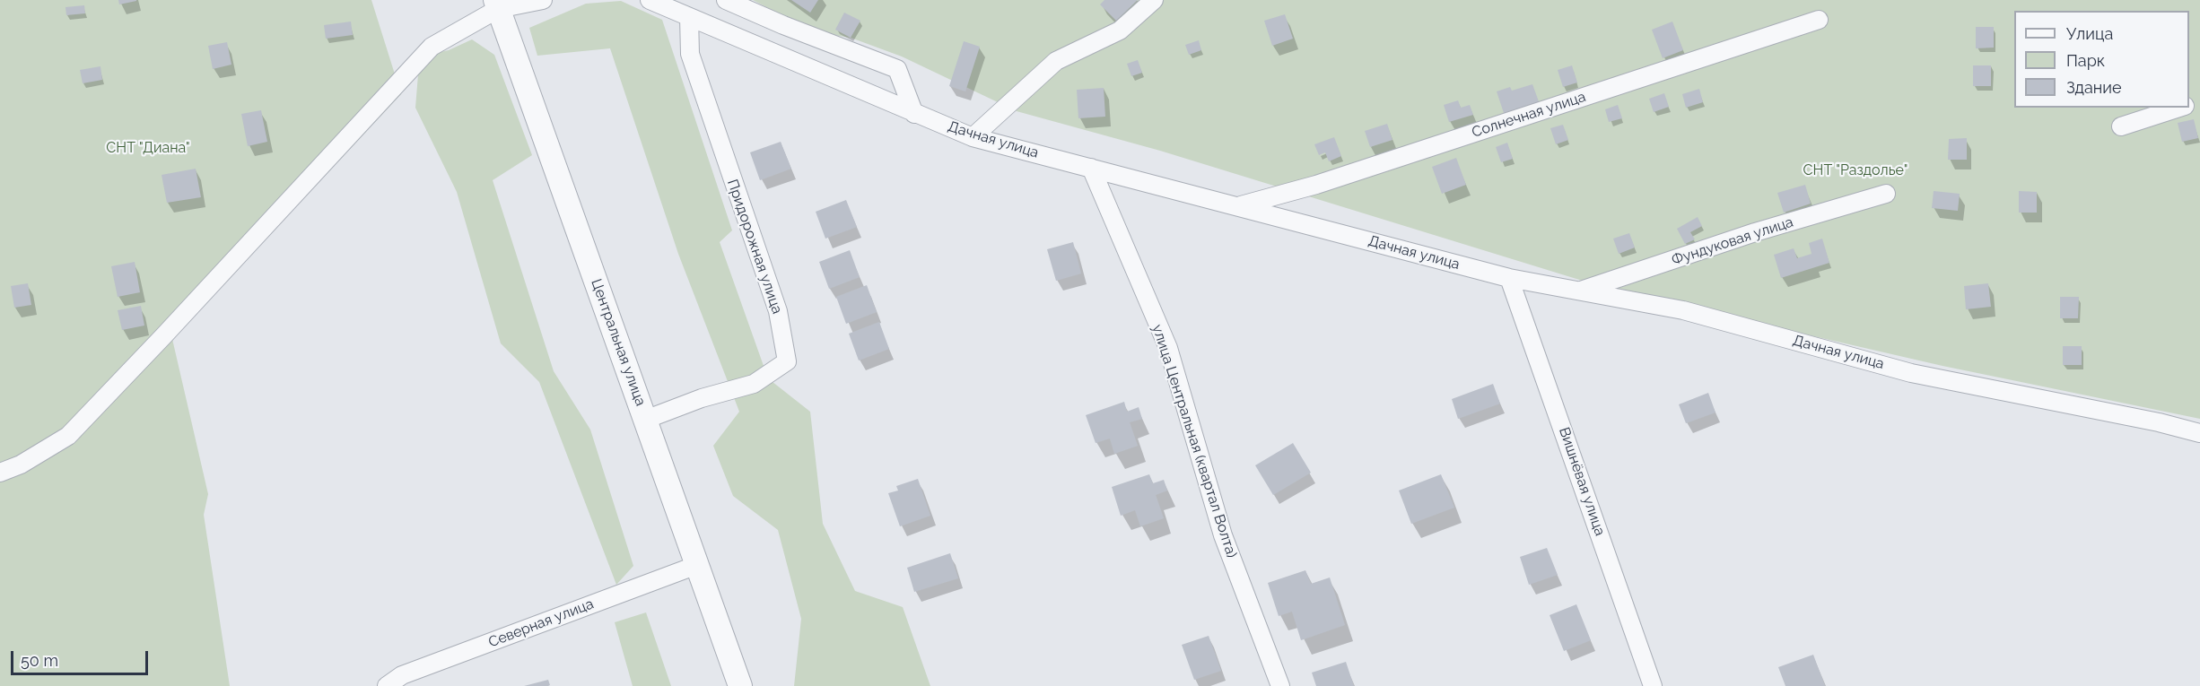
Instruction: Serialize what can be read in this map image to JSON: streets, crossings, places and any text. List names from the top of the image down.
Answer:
{
  "streets": {
    "street": [
      "Солнечная улица",
      "Дачная улица",
      "Фундуковая улица",
      "Придорожная улица",
      "Центральная улица",
      "улица Центральная (квартал Волта)",
      "Вишнёвая улица",
      "Северная улица"
    ]
  },
  "crossings": [
    ["Солнечная улица", "Дачная улица"],
    ["Дачная улица", "Фундуковая улица"],
    ["Дачная улица", "Придорожная улица"],
    ["Дачная улица", "улица Центральная (квартал Волта)"],
    ["Дачная улица", "Вишнёвая улица"],
    ["Придорожная улица", "Центральная улица"],
    ["Центральная улица", "Северная улица"]
  ],
  "parks": ["СНТ \"Диана\"", "СНТ \"Раздолье\""],
  "legend": ["Улица", "Парк", "Здание"],
  "scale_bar": "50 m"
}
